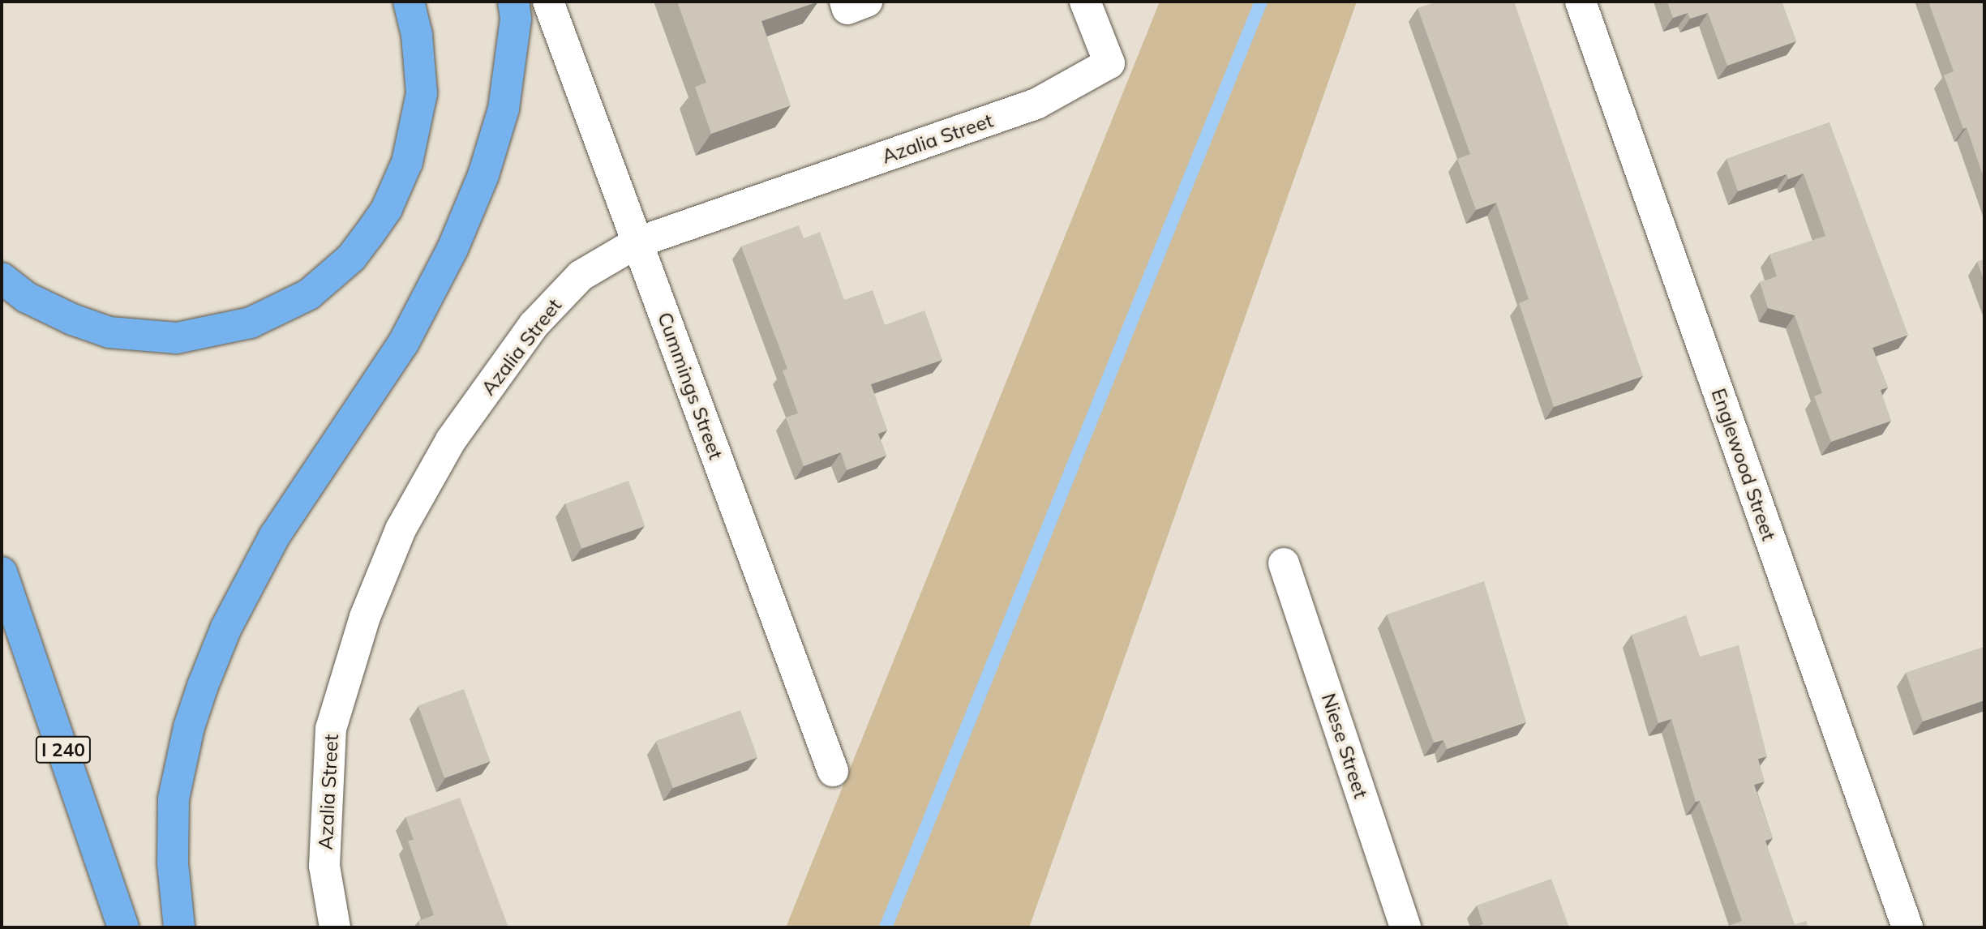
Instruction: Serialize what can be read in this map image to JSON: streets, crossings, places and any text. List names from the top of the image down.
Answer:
{
  "streets": {
    "highway": ["I 240"],
    "street": [
      "Azalia Street",
      "Cummings Street",
      "Englewood Street",
      "Niese Street"
    ]
  },
  "crossings": [
    ["Azalia Street", "Cummings Street"]
  ]
}
